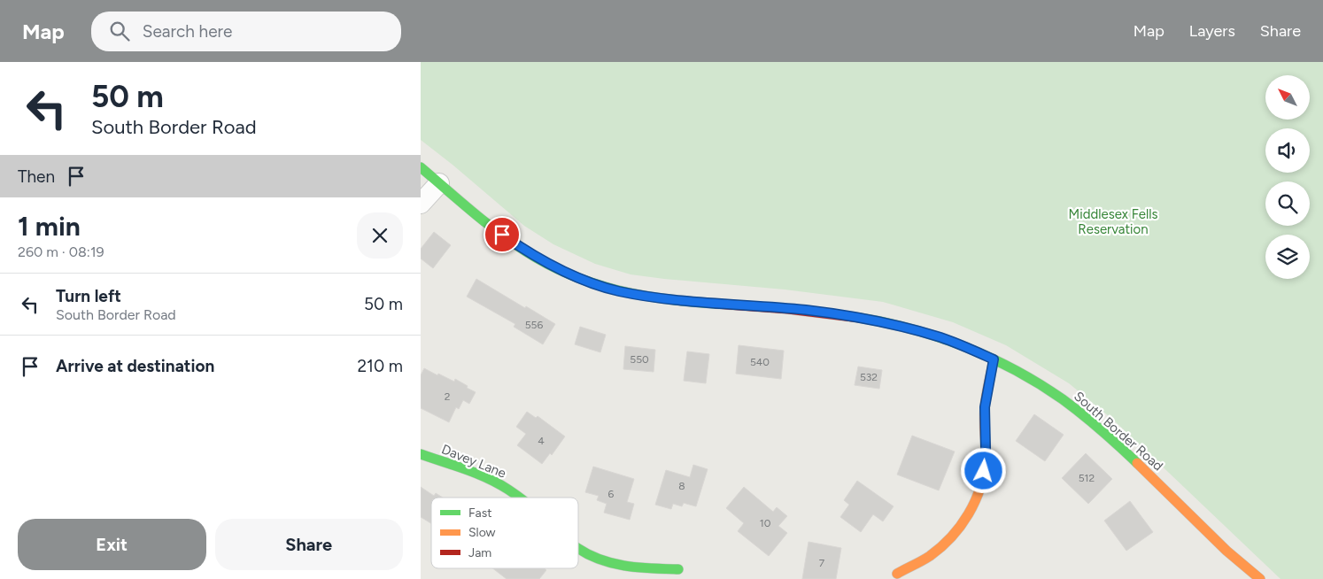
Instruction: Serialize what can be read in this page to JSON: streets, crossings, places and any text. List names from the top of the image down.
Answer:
{
  "streets": {
    "main road": ["South Border Road", "Davey Lane"]
  },
  "parks": ["Middlesex Fells Reservation"],
  "house_numbers": [
    "556",
    "550",
    "540",
    "532",
    "2",
    "4",
    "512",
    "8",
    "6",
    "10",
    "7"
  ],
  "legend": ["Fast", "Slow", "Jam"],
  "north": "top left",
  "page": {
    "header": "Map",
    "search": "Search here",
    "nav": ["Map", "Layers", "Share"],
    "turn": ["50 m", "South Border Road"],
    "then": "Then",
    "heading": ["1 min", "260 m · 08:19"],
    "list": [
      {
        "name": "Turn left",
        "note": "South Border Road",
        "value": "50 m"
      },
      {
        "name": "Arrive at destination",
        "value": "210 m"
      }
    ],
    "buttons": ["Exit", "Share"]
  }
}
